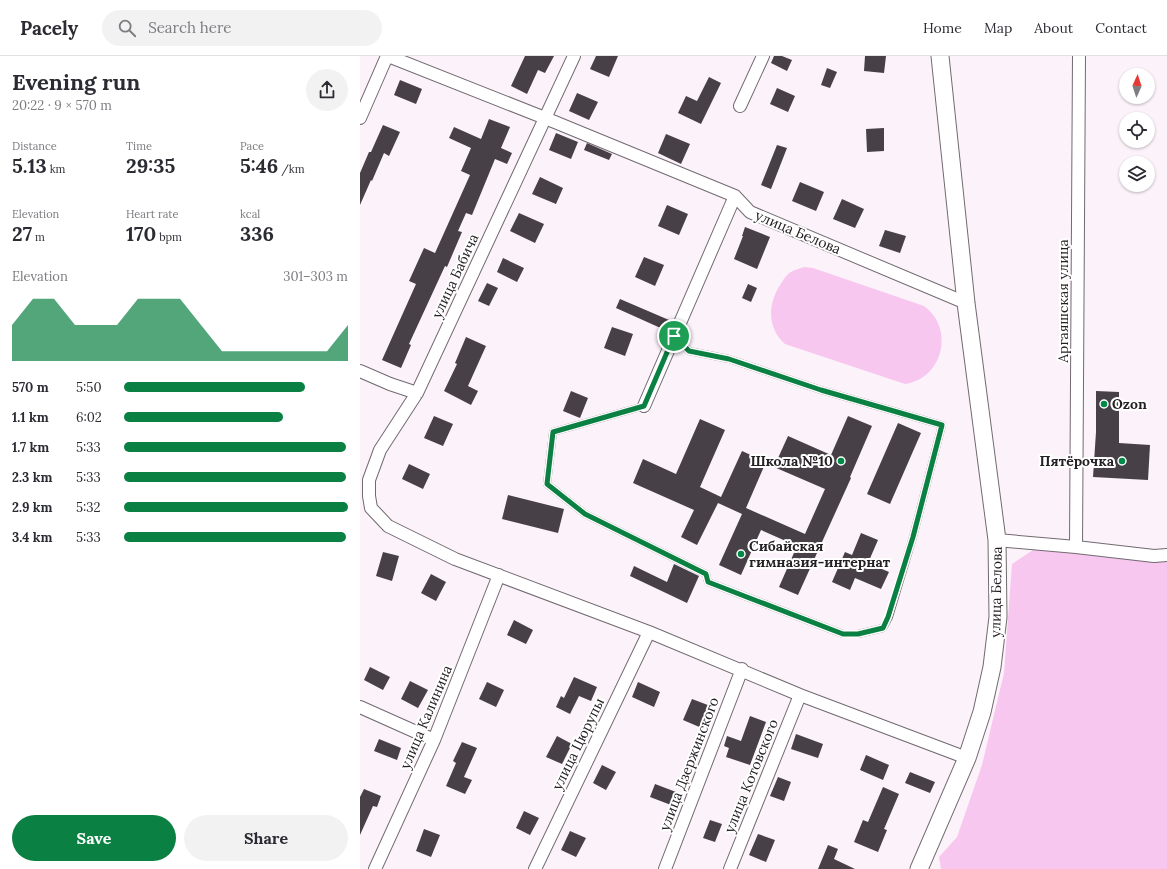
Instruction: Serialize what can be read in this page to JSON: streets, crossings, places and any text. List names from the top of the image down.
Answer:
{
  "streets": {
    "main road": ["улица Белова"],
    "street": [
      "улица Бабича",
      "Аргаяшская улица",
      "улица Калинина",
      "улица Цюрупы",
      "улица Дзержинского",
      "улица Котовского"
    ]
  },
  "crossings": [
    ["улица Белова", "улица Бабича"],
    ["улица Бабича", "улица Калинина"]
  ],
  "places": [
    "Ozon",
    "Школа №10",
    "Пятёрочка",
    "Сибайская гимназия-интернат"
  ],
  "north": "top",
  "page": {
    "header": "Pacely",
    "search": "Search here",
    "nav": [
      "Home",
      "Map",
      "About",
      "Contact"
    ],
    "heading": ["Evening run", "20:22 · 9 × 570 m"],
    "stats": [
      ["Distance", "5.13 km"],
      ["Time", "29:35"],
      ["Pace", "5:46 /km"],
      ["Elevation", "27 m"],
      ["Heart rate", "170 bpm"],
      ["kcal", "336"]
    ],
    "chart": ["Elevation", "301–303 m"],
    "list": [
      {
        "name": "570 m",
        "note": "5:50"
      },
      {
        "name": "1.1 km",
        "note": "6:02"
      },
      {
        "name": "1.7 km",
        "note": "5:33"
      },
      {
        "name": "2.3 km",
        "note": "5:33"
      },
      {
        "name": "2.9 km",
        "note": "5:32"
      },
      {
        "name": "3.4 km",
        "note": "5:33"
      }
    ],
    "buttons": ["Save", "Share"]
  }
}
